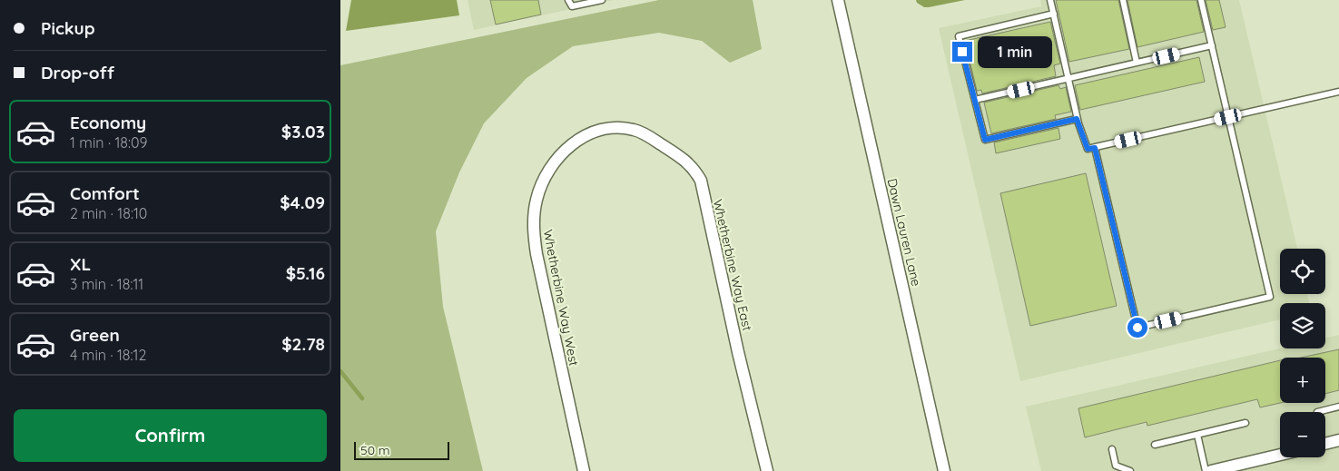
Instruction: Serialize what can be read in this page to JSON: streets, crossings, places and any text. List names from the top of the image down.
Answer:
{
  "streets": {
    "street": ["Dawn Lauren Lane", "Whetherbine Way East", "Whetherbine Way West"]
  },
  "crossings": [
    ["Whetherbine Way East", "Whetherbine Way West"]
  ],
  "scale_bar": "50 m",
  "page": {
    "banner": ["Pickup", "Drop-off"],
    "bubble": "1 min",
    "list": [
      {
        "name": "Economy",
        "note": "1 min · 18:09",
        "value": "$3.03"
      },
      {
        "name": "Comfort",
        "note": "2 min · 18:10",
        "value": "$4.09"
      },
      {
        "name": "XL",
        "note": "3 min · 18:11",
        "value": "$5.16"
      },
      {
        "name": "Green",
        "note": "4 min · 18:12",
        "value": "$2.78"
      }
    ],
    "map_buttons": ["+", "−"],
    "buttons": "Confirm",
    "scale": "50 m"
  }
}
